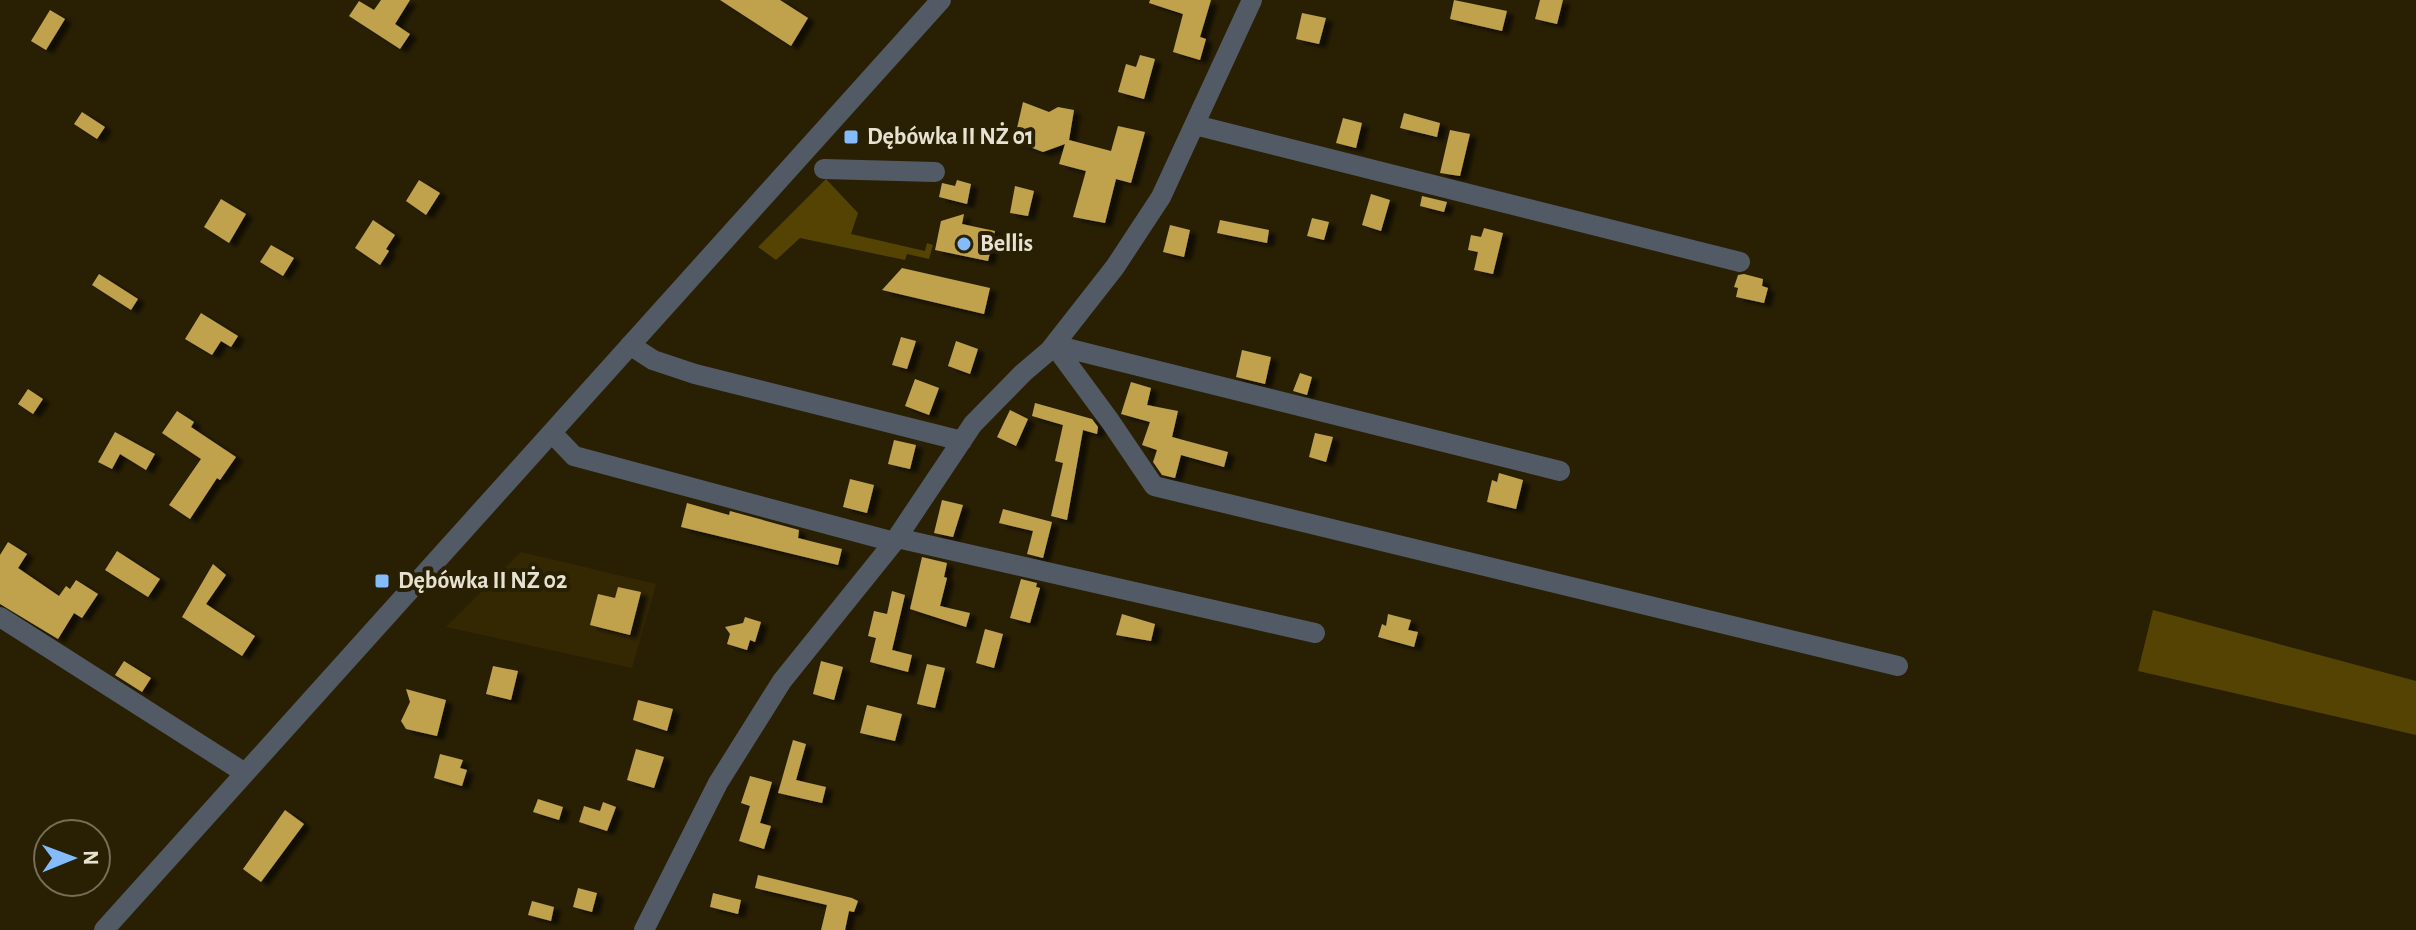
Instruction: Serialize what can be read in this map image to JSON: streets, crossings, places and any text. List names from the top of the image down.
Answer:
{
  "places": {
    "transit": ["Dębówka II NŻ 01", "Dębówka II NŻ 02"],
    "other": ["Bellis"]
  },
  "north": "right"
}
